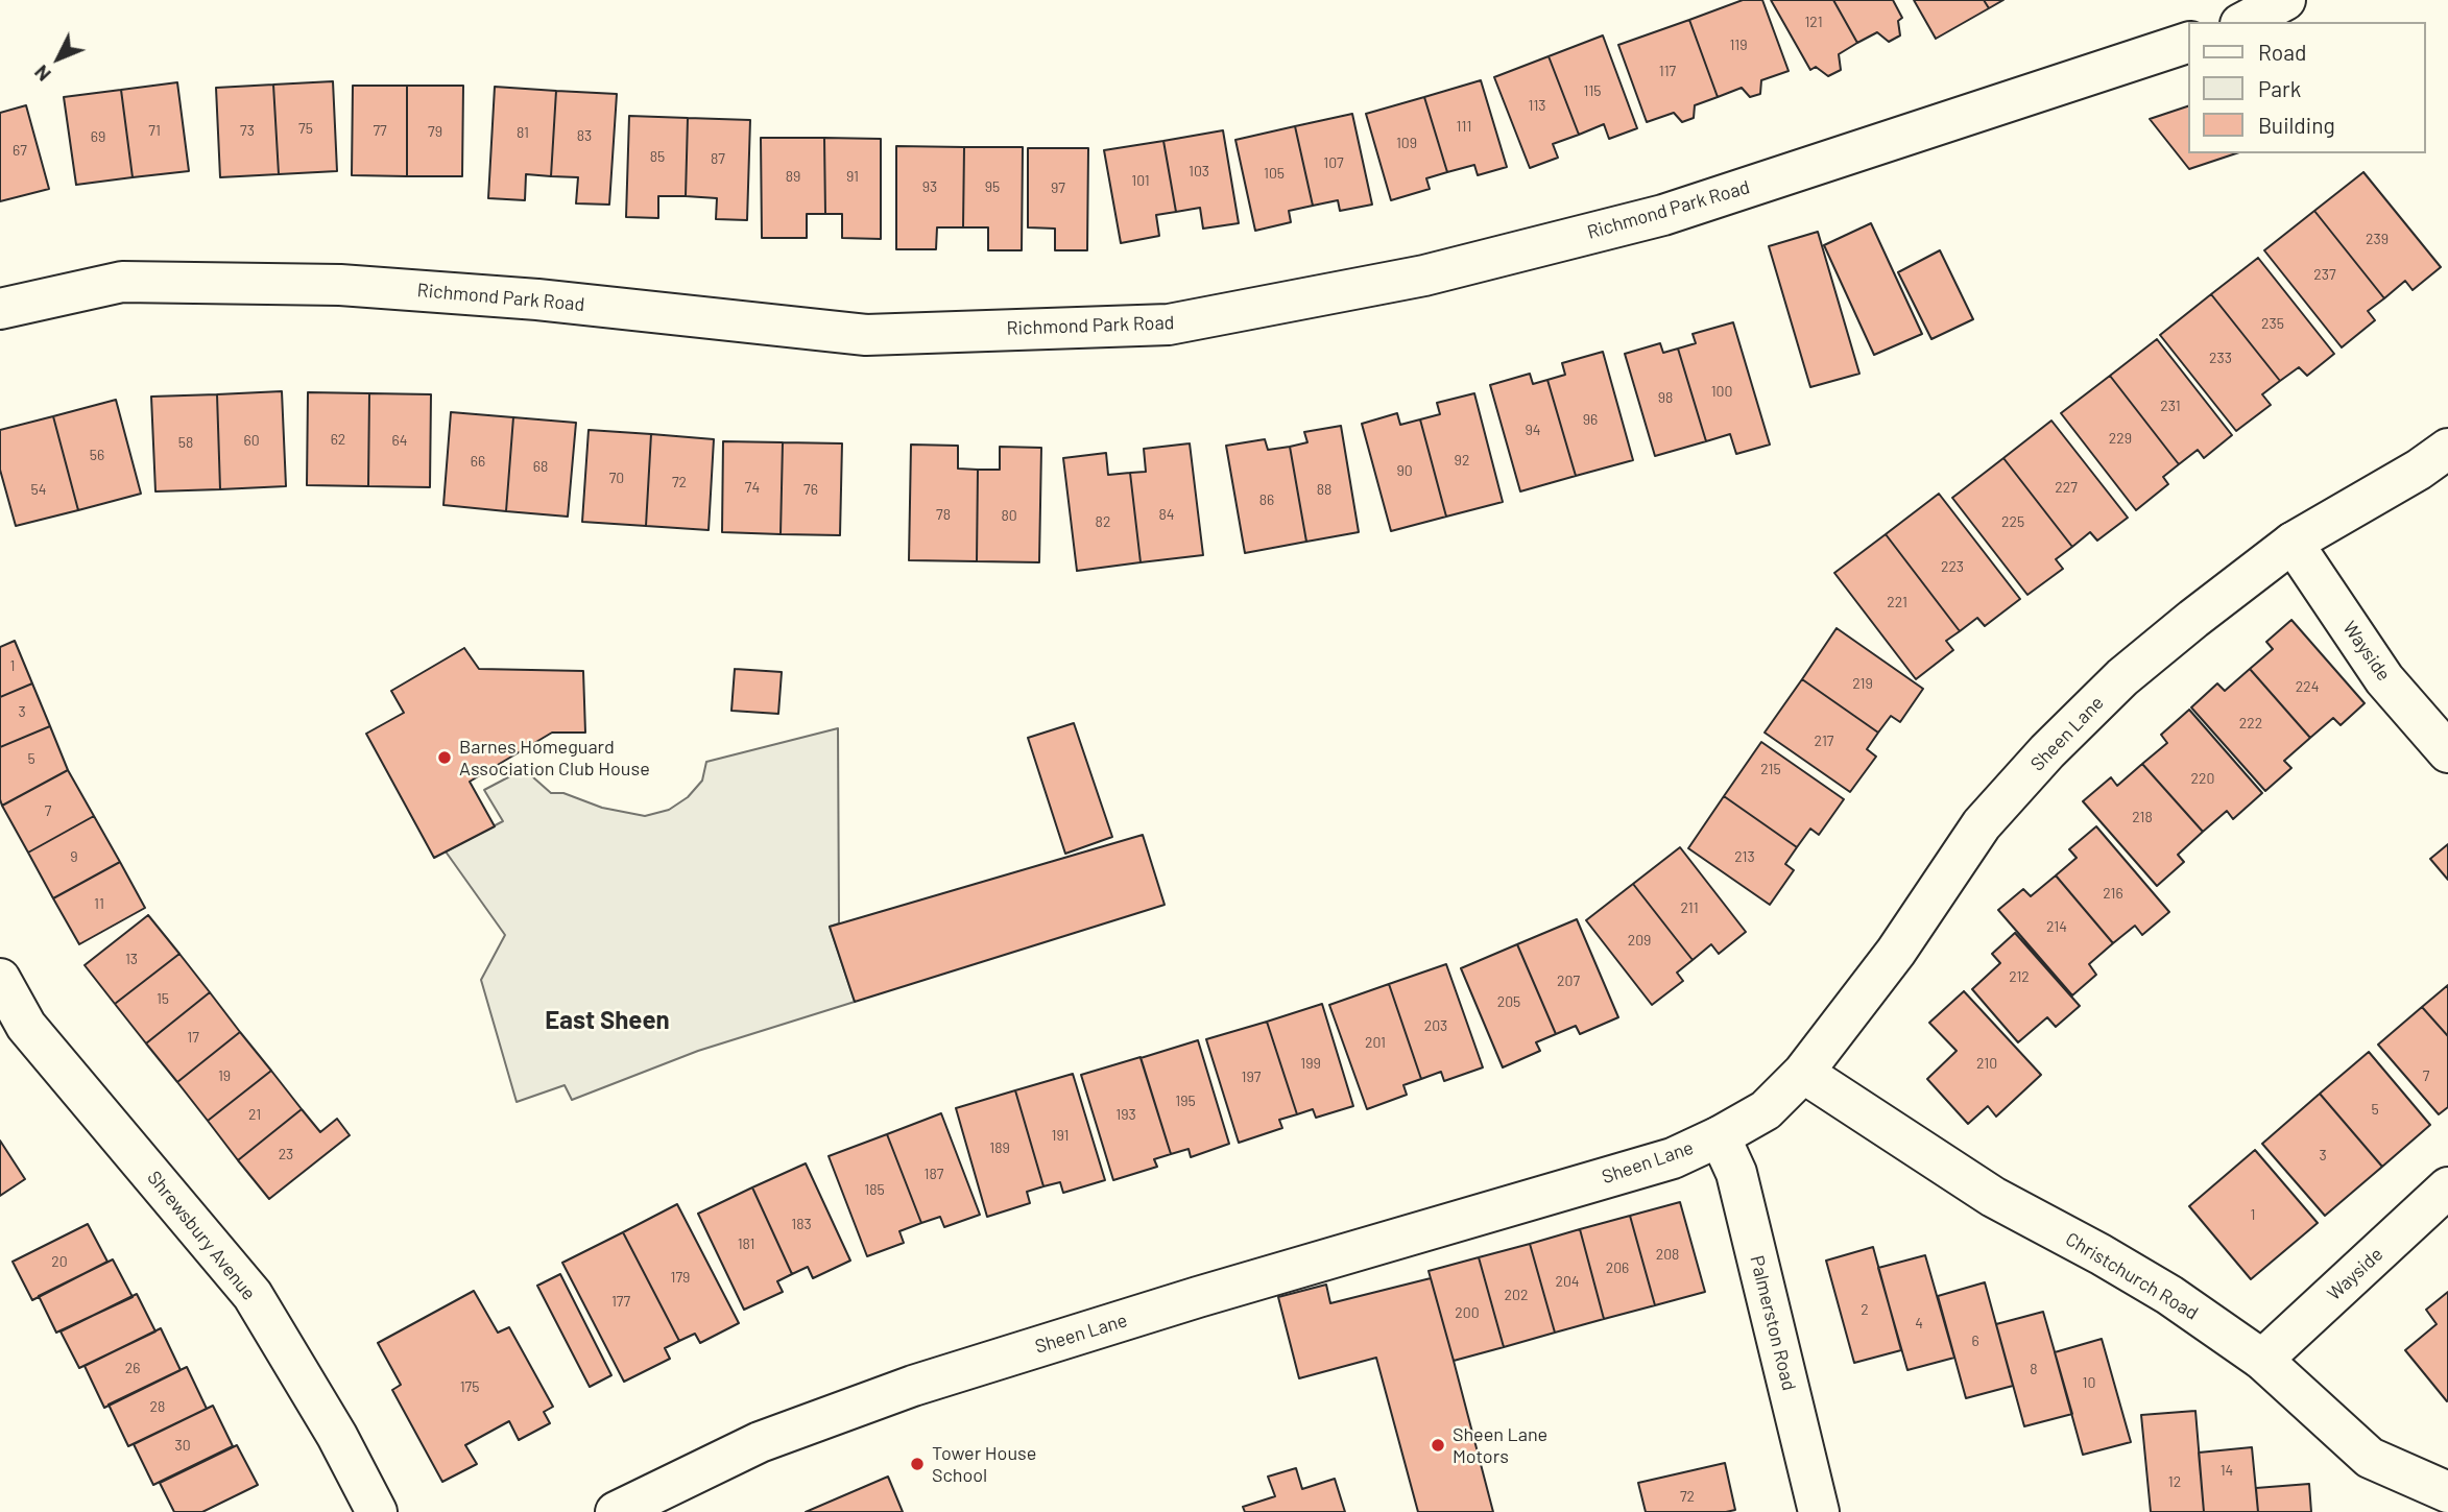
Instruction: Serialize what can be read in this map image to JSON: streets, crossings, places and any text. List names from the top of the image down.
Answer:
{
  "streets": {
    "street": [
      "Richmond Park Road",
      "Wayside",
      "Sheen Lane",
      "Shrewsbury Avenue",
      "Christchurch Road",
      "Palmerston Road"
    ]
  },
  "crossings": [
    ["Wayside", "Sheen Lane"],
    ["Wayside", "Christchurch Road"],
    ["Sheen Lane", "Christchurch Road"],
    ["Sheen Lane", "Palmerston Road"]
  ],
  "districts": ["East Sheen"],
  "places": ["Barnes Homeguard Association Club House", "Sheen Lane Motors", "Tower House School"],
  "house_numbers": [
    "121",
    "119",
    "117",
    "115",
    "113",
    "111",
    "75",
    "71",
    "73",
    "77",
    "79",
    "81",
    "83",
    "69",
    "109",
    "67",
    "85",
    "87",
    "107",
    "103",
    "105",
    "89",
    "91",
    "101",
    "93",
    "95",
    "97",
    "239",
    "237",
    "235",
    "233",
    "100",
    "98",
    "231",
    "96",
    "94",
    "229",
    "62",
    "60",
    "64",
    "58",
    "56",
    "92",
    "66",
    "68",
    "90",
    "70",
    "72",
    "74",
    "227",
    "54",
    "76",
    "88",
    "86",
    "78",
    "84",
    "80",
    "82",
    "225",
    "223",
    "221",
    "1",
    "219",
    "224",
    "3",
    "222",
    "217",
    "5",
    "215",
    "220",
    "7",
    "218",
    "9",
    "213",
    "216",
    "11",
    "211",
    "214",
    "209",
    "13",
    "212",
    "207",
    "15",
    "205",
    "203",
    "17",
    "201",
    "199",
    "210",
    "19",
    "7",
    "197",
    "195",
    "5",
    "21",
    "193",
    "191",
    "189",
    "23",
    "3",
    "187",
    "185",
    "1",
    "183",
    "181",
    "208",
    "20",
    "206",
    "179",
    "204",
    "202",
    "177",
    "2",
    "200",
    "4",
    "6",
    "26",
    "8",
    "10",
    "175",
    "28",
    "30",
    "14",
    "12",
    "72"
  ],
  "legend": ["Road", "Park", "Building"],
  "north": "bottom left"
}
